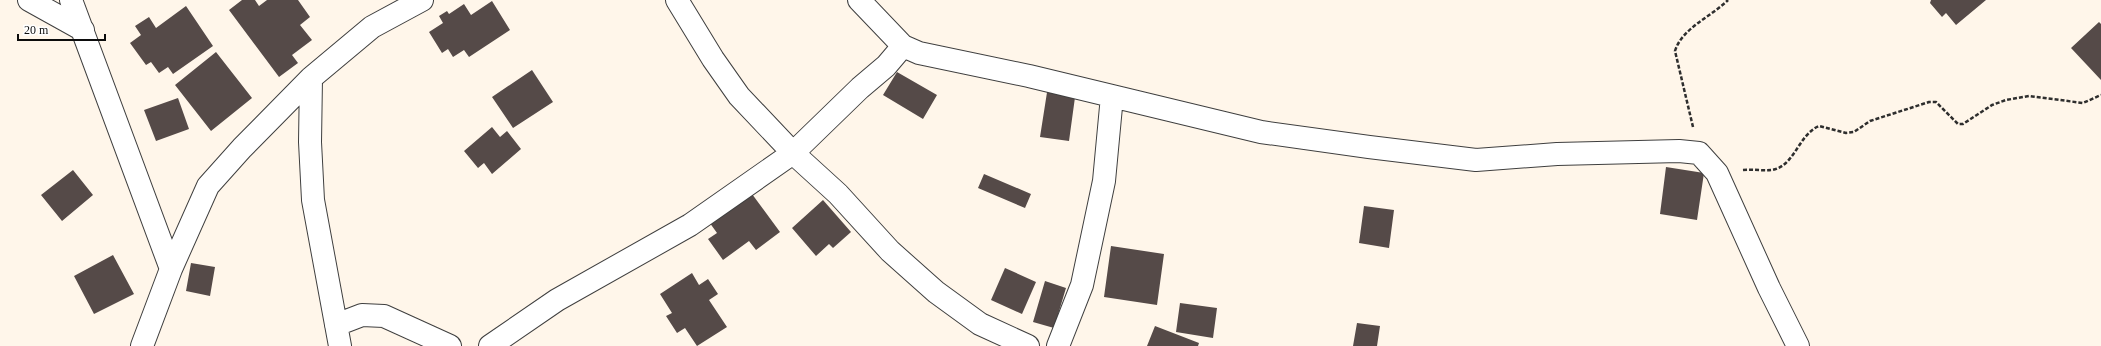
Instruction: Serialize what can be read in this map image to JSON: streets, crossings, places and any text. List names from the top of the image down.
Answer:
{
  "scale_bar": "20 m"
}
